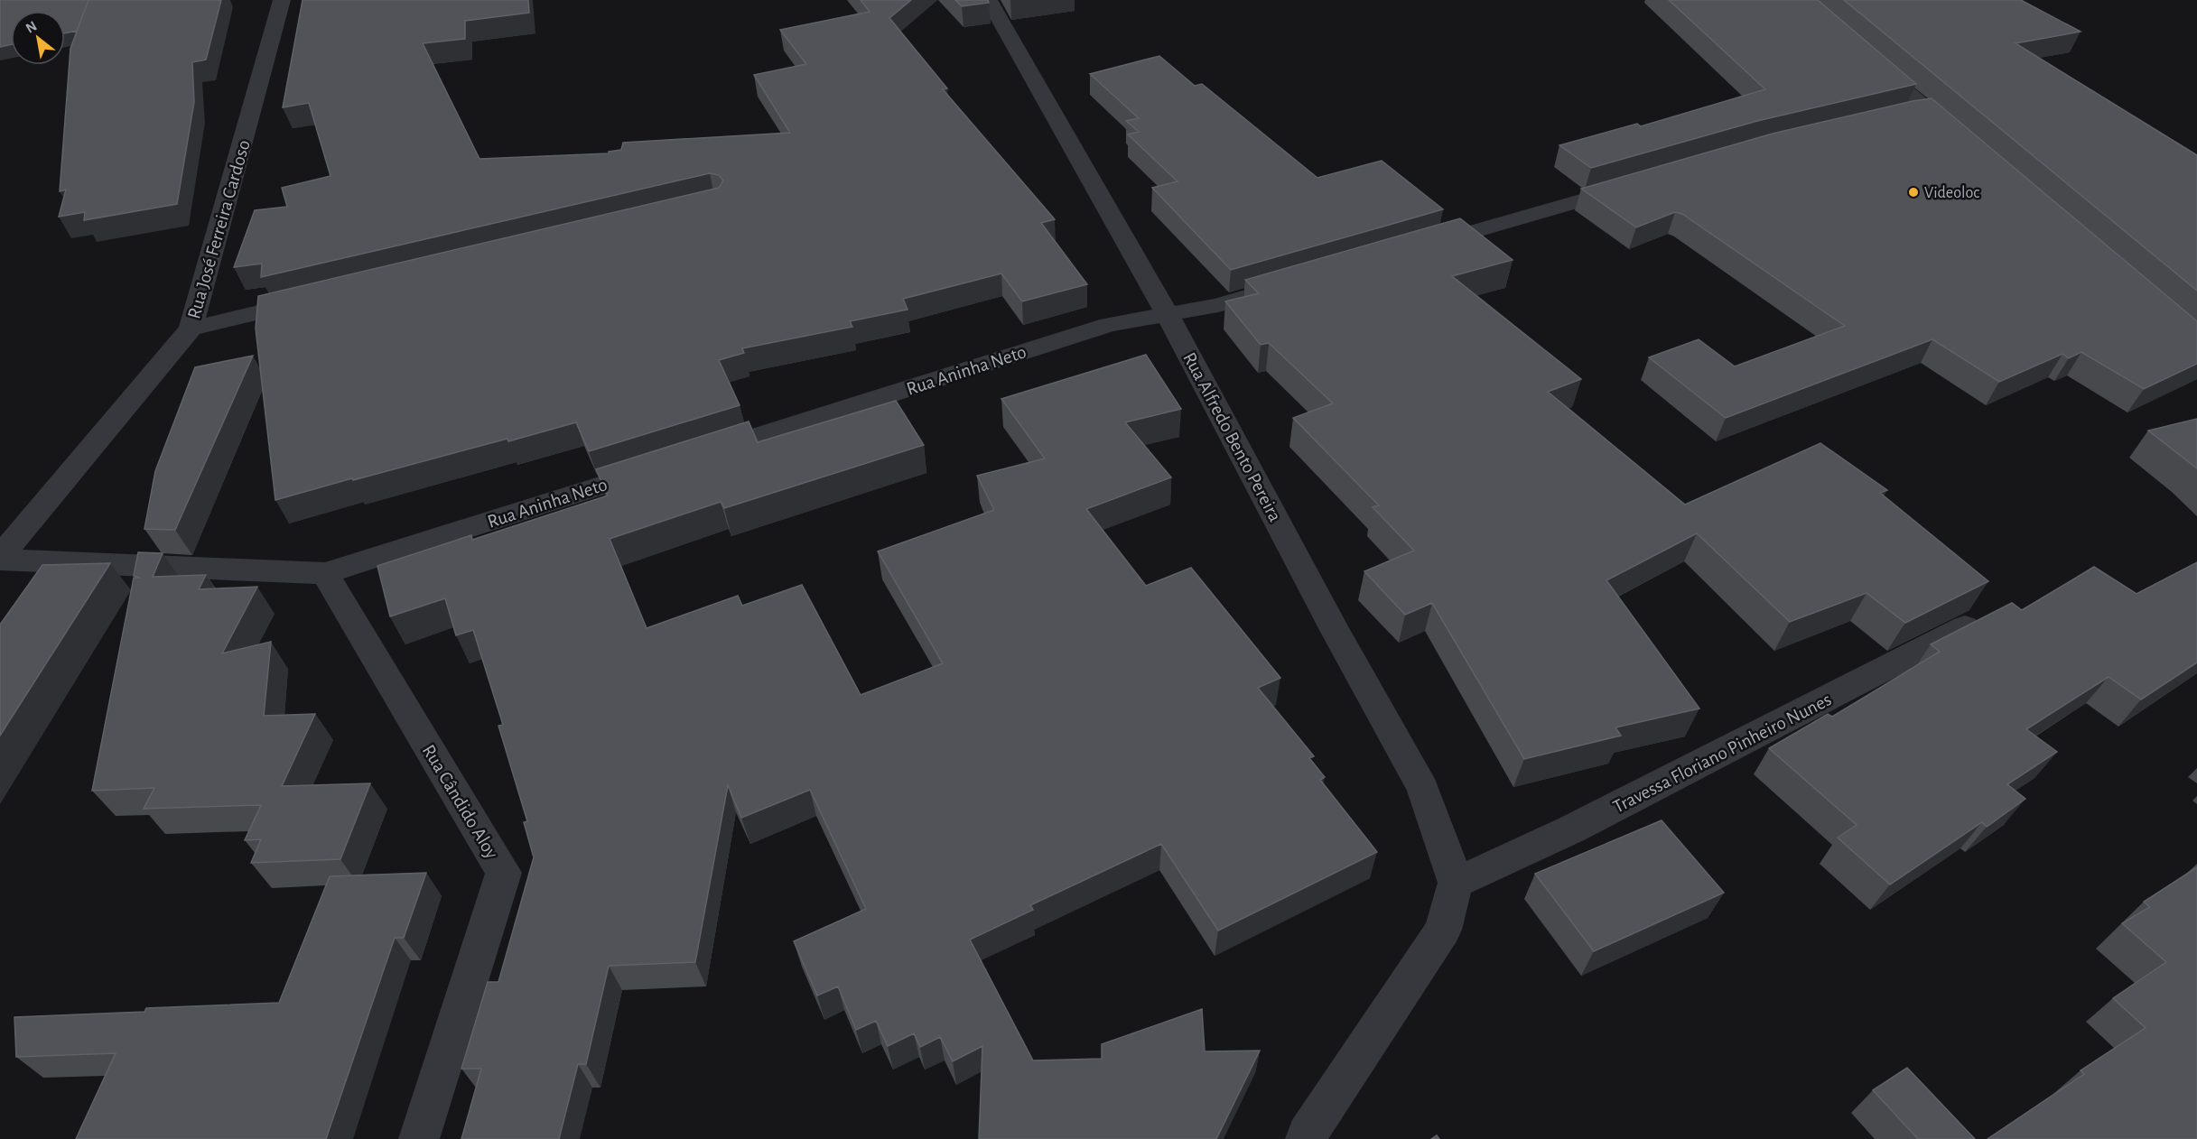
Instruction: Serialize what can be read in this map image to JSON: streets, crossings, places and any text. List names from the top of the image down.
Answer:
{
  "streets": {
    "street": [
      "Rua José Ferreira Cardoso",
      "Rua Aninha Neto",
      "Rua Alfredo Bento Pereira",
      "Travessa Floriano Pinheiro Nunes",
      "Rua Cândido Aloy"
    ]
  },
  "crossings": [
    ["Rua José Ferreira Cardoso", "Rua Aninha Neto"],
    ["Rua Aninha Neto", "Rua Alfredo Bento Pereira"],
    ["Rua Aninha Neto", "Rua Cândido Aloy"],
    ["Rua Alfredo Bento Pereira", "Travessa Floriano Pinheiro Nunes"]
  ],
  "places": ["Videoloc"],
  "north": "top left"
}
